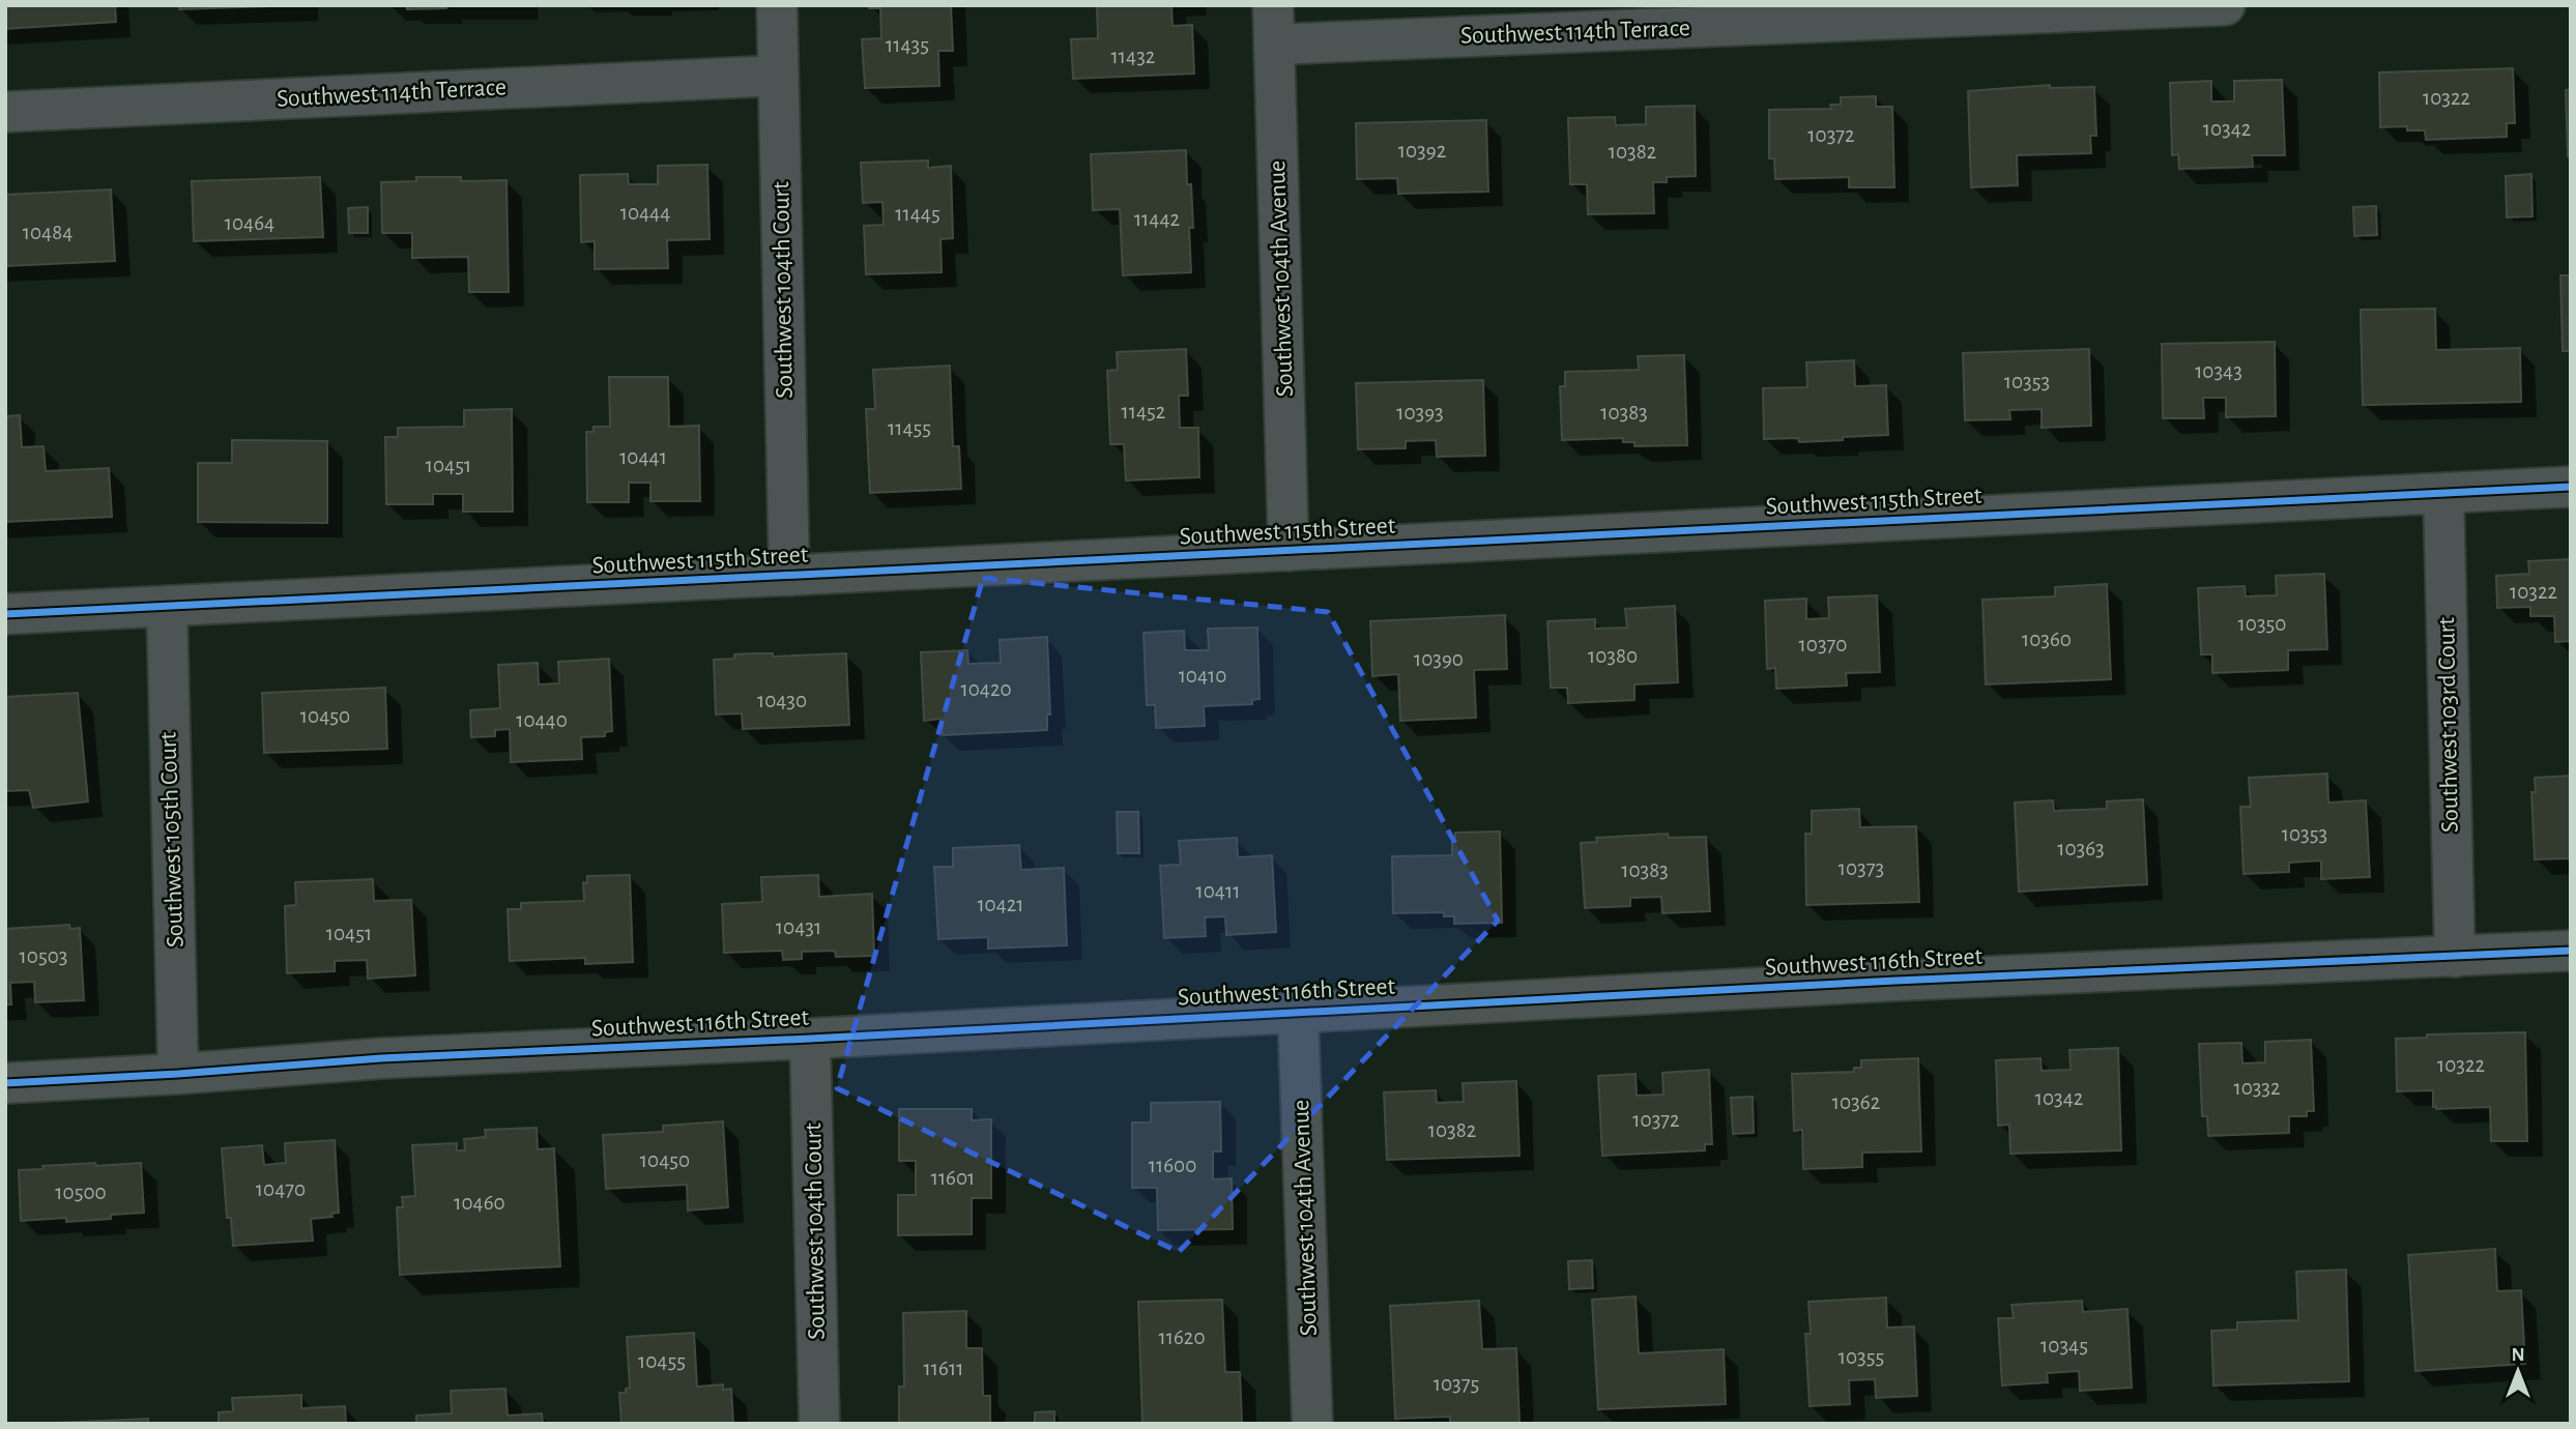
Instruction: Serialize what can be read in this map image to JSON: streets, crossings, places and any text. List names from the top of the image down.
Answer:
{
  "streets": {
    "street": [
      "Southwest 114th Terrace",
      "Southwest 104th Avenue",
      "Southwest 104th Court",
      "Southwest 115th Street",
      "Southwest 103rd Court",
      "Southwest 105th Court",
      "Southwest 116th Street"
    ]
  },
  "crossings": [
    ["Southwest 114th Terrace", "Southwest 104th Avenue"],
    ["Southwest 114th Terrace", "Southwest 104th Court"],
    ["Southwest 104th Avenue", "Southwest 115th Street"],
    ["Southwest 104th Avenue", "Southwest 116th Street"],
    ["Southwest 104th Court", "Southwest 115th Street"],
    ["Southwest 104th Court", "Southwest 116th Street"],
    ["Southwest 115th Street", "Southwest 103rd Court"],
    ["Southwest 115th Street", "Southwest 105th Court"],
    ["Southwest 103rd Court", "Southwest 116th Street"],
    ["Southwest 105th Court", "Southwest 116th Street"]
  ],
  "house_numbers": [
    "11435",
    "11432",
    "10322",
    "10342",
    "10372",
    "10392",
    "10382",
    "10444",
    "11445",
    "11442",
    "10464",
    "10484",
    "10343",
    "10353",
    "11452",
    "10393",
    "10383",
    "11455",
    "10441",
    "10451",
    "10322",
    "10350",
    "10360",
    "10370",
    "10380",
    "10390",
    "10410",
    "10420",
    "10430",
    "10450",
    "10440",
    "10353",
    "10363",
    "10373",
    "10383",
    "10411",
    "10421",
    "10431",
    "10451",
    "10503",
    "10322",
    "10332",
    "10342",
    "10362",
    "10372",
    "10382",
    "10450",
    "11600",
    "11601",
    "10470",
    "10500",
    "10460",
    "11620",
    "10345",
    "10355",
    "10455",
    "11611",
    "10375"
  ],
  "north": "top"
}
